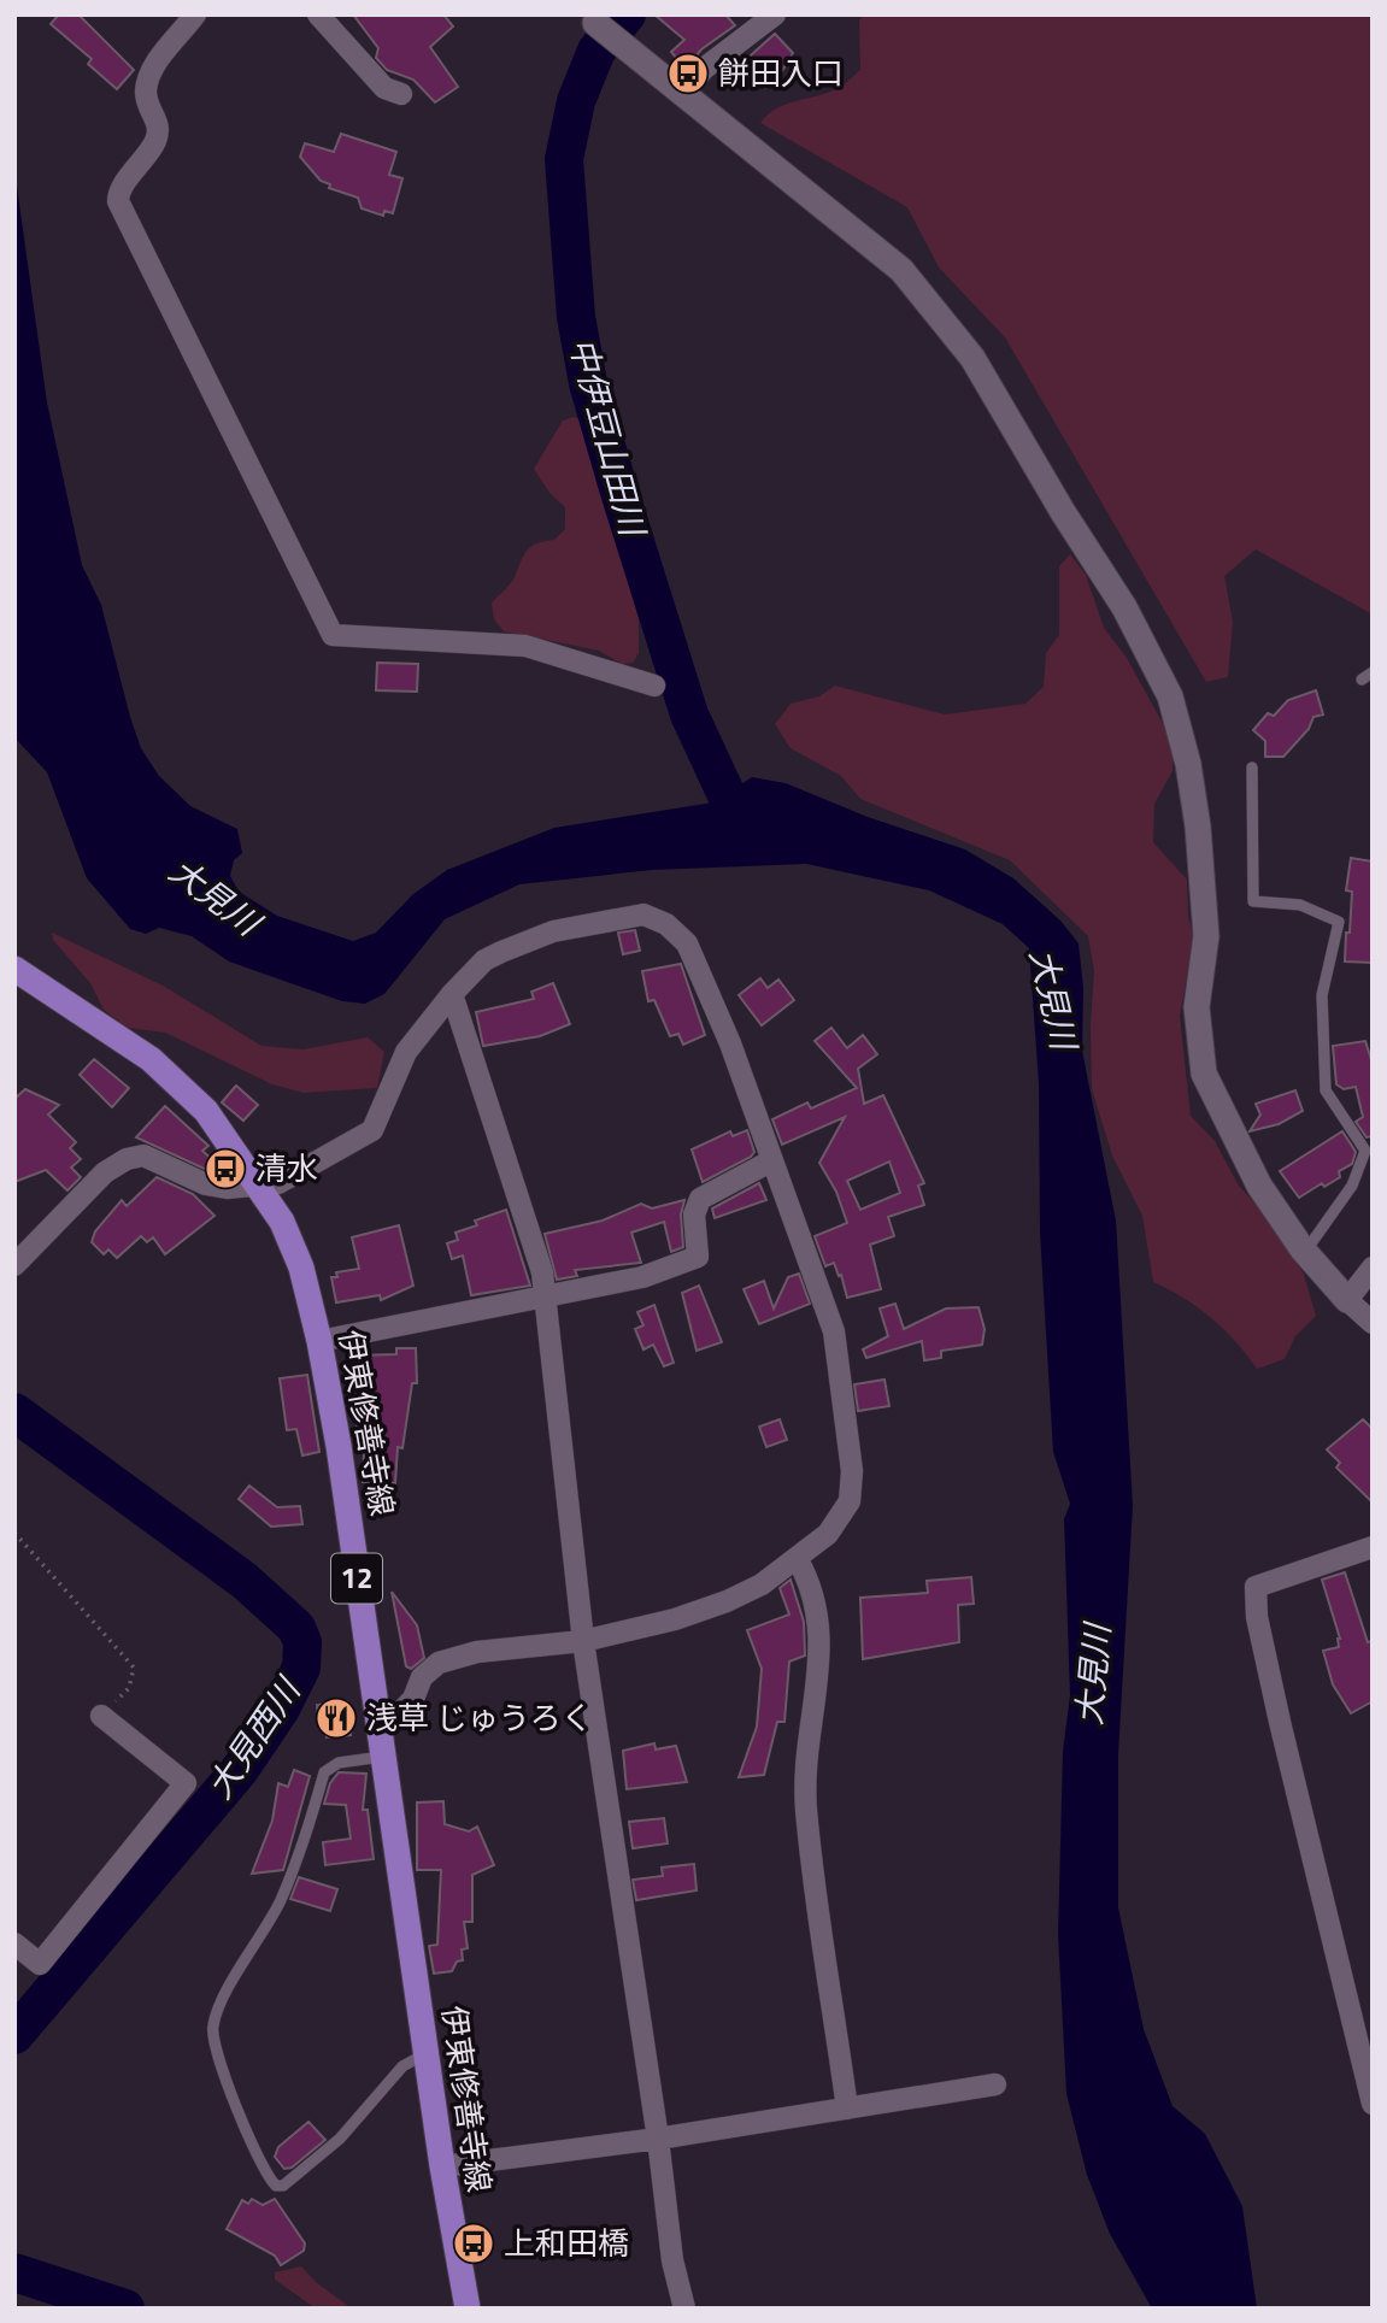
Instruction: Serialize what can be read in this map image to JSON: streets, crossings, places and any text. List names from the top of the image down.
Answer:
{
  "streets": {
    "main road": ["伊東修善寺線", "12"]
  },
  "water": ["中伊豆山田川", "大見川", "大見西川"],
  "places": {
    "bus stop": ["餅田入口", "清水", "上和田橋"],
    "restaurant": ["浅草 じゅうろく"]
  }
}
